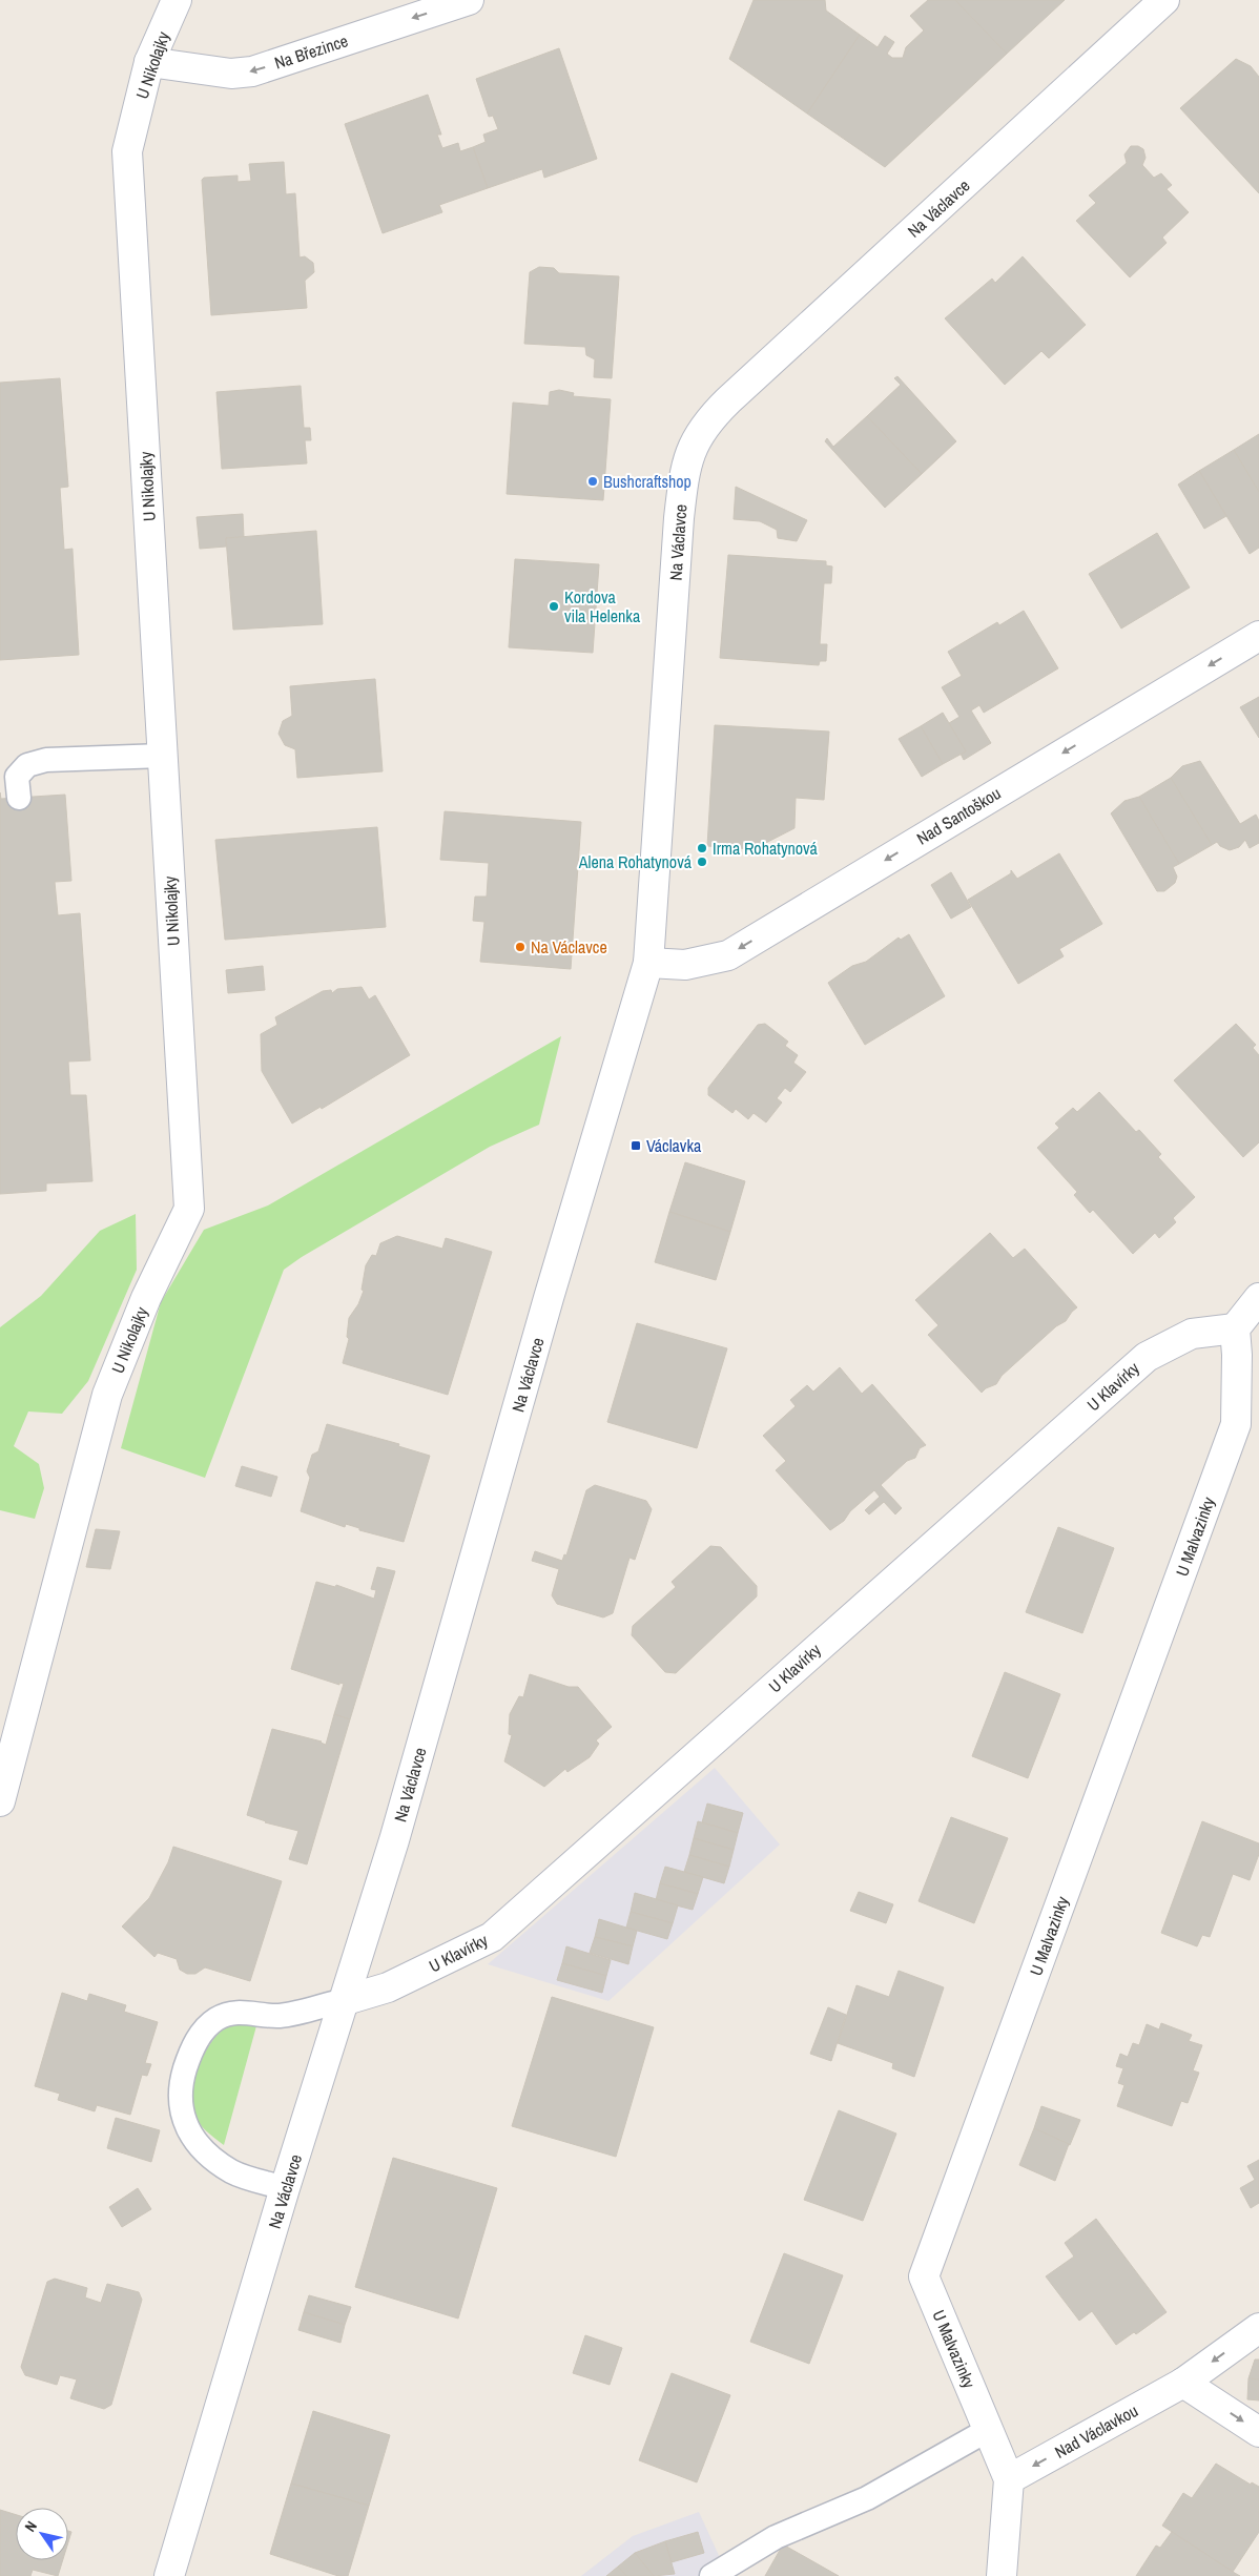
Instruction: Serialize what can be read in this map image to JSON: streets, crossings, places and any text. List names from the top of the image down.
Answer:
{
  "streets": {
    "street": [
      "Na Březince",
      "U Nikolajky",
      "Na Václavce",
      "Nad Santoškou",
      "U Klavírky",
      "U Malvazinky",
      "Nad Václavkou"
    ]
  },
  "crossings": [
    ["Na Březince", "U Nikolajky"],
    ["Na Václavce", "Nad Santoškou"],
    ["Na Václavce", "U Klavírky"],
    ["U Klavírky", "U Malvazinky"],
    ["U Malvazinky", "Nad Václavkou"]
  ],
  "one_way": ["Na Březince", "Nad Santoškou", "Nad Václavkou"],
  "places": {
    "other": [
      "Bushcraftshop",
      "Kordova vila Helenka",
      "Irma Rohatynová",
      "Alena Rohatynová",
      "Na Václavce"
    ],
    "transit": ["Václavka"]
  },
  "north": "top left"
}
